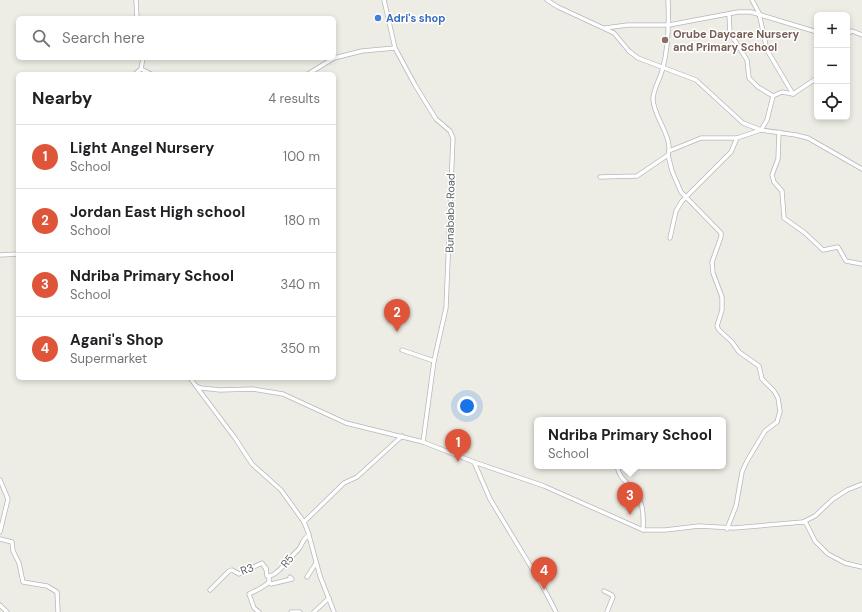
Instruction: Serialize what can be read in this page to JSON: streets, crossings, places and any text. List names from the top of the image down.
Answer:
{
  "streets": {
    "street": ["Bunababa Road", "R5", "R3"]
  },
  "crossings": [
    ["R5", "R3"]
  ],
  "places": ["Adri's shop", "Orube Daycare Nursery and Primary School"],
  "page": {
    "map_buttons": ["+", "−"],
    "search": "Search here",
    "heading": ["Nearby", "4 results"],
    "list": [
      {
        "mark": "1",
        "name": "Light Angel Nursery",
        "note": "School",
        "value": "100 m"
      },
      {
        "mark": "2",
        "name": "Jordan East High school",
        "note": "School",
        "value": "180 m"
      },
      {
        "mark": "3",
        "name": "Ndriba Primary School",
        "note": "School",
        "value": "340 m"
      },
      {
        "mark": "4",
        "name": "Agani's Shop",
        "note": "Supermarket",
        "value": "350 m"
      }
    ],
    "pins": [
      "2",
      "1",
      "3",
      "4"
    ],
    "popup": ["Ndriba Primary School", "School"]
  }
}
